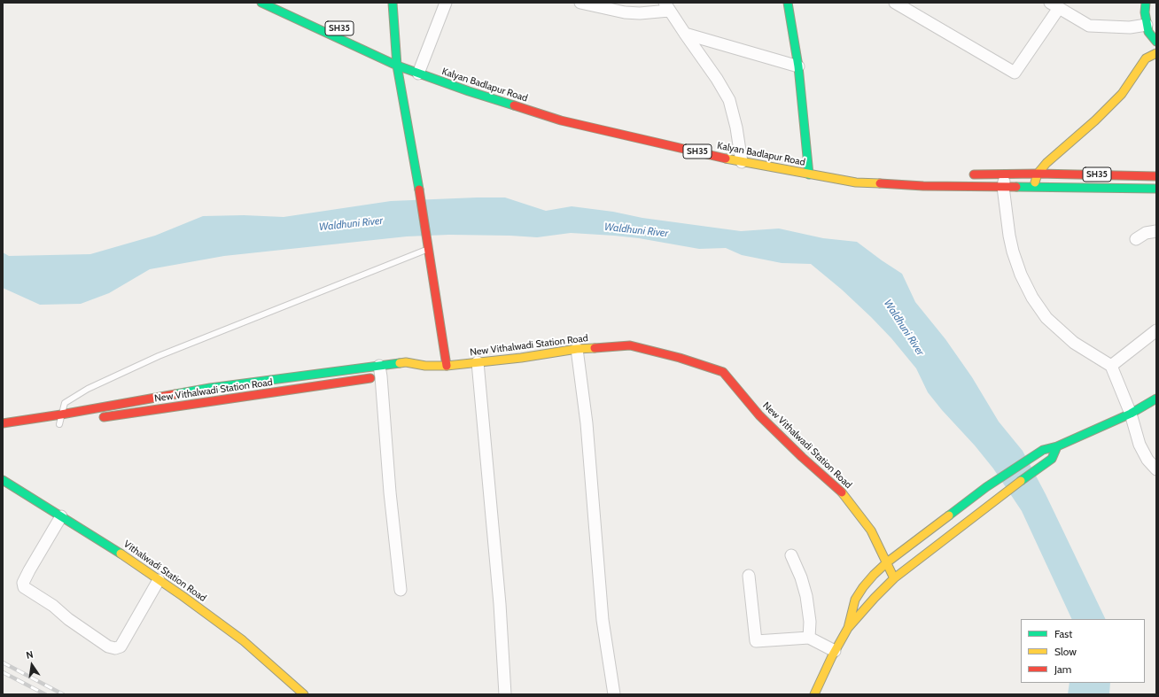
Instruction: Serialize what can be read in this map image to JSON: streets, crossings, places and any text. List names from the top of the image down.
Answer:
{
  "streets": {
    "street": [
      "SH35",
      "Kalyan Badlapur Road",
      "New Vithalwadi Station Road",
      "Vithalwadi Station Road"
    ]
  },
  "water": ["Waldhuni River"],
  "legend": ["Fast", "Slow", "Jam"],
  "north": "top"
}
